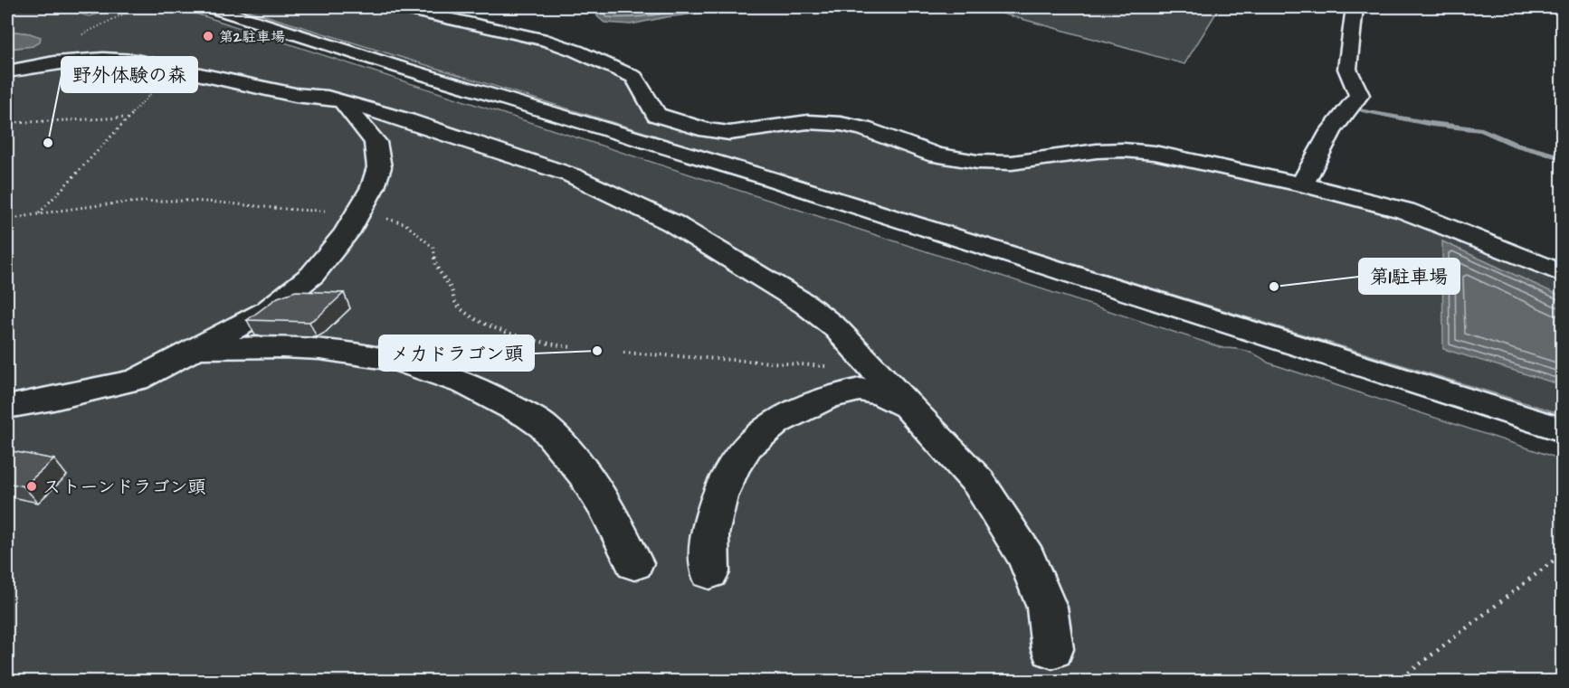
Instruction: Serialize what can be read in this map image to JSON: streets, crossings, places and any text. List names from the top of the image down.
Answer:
{
  "places": [
    "第2駐車場",
    "野外体験の森",
    "第1駐車場",
    "メカドラゴン頭",
    "ストーンドラゴン頭"
  ]
}
